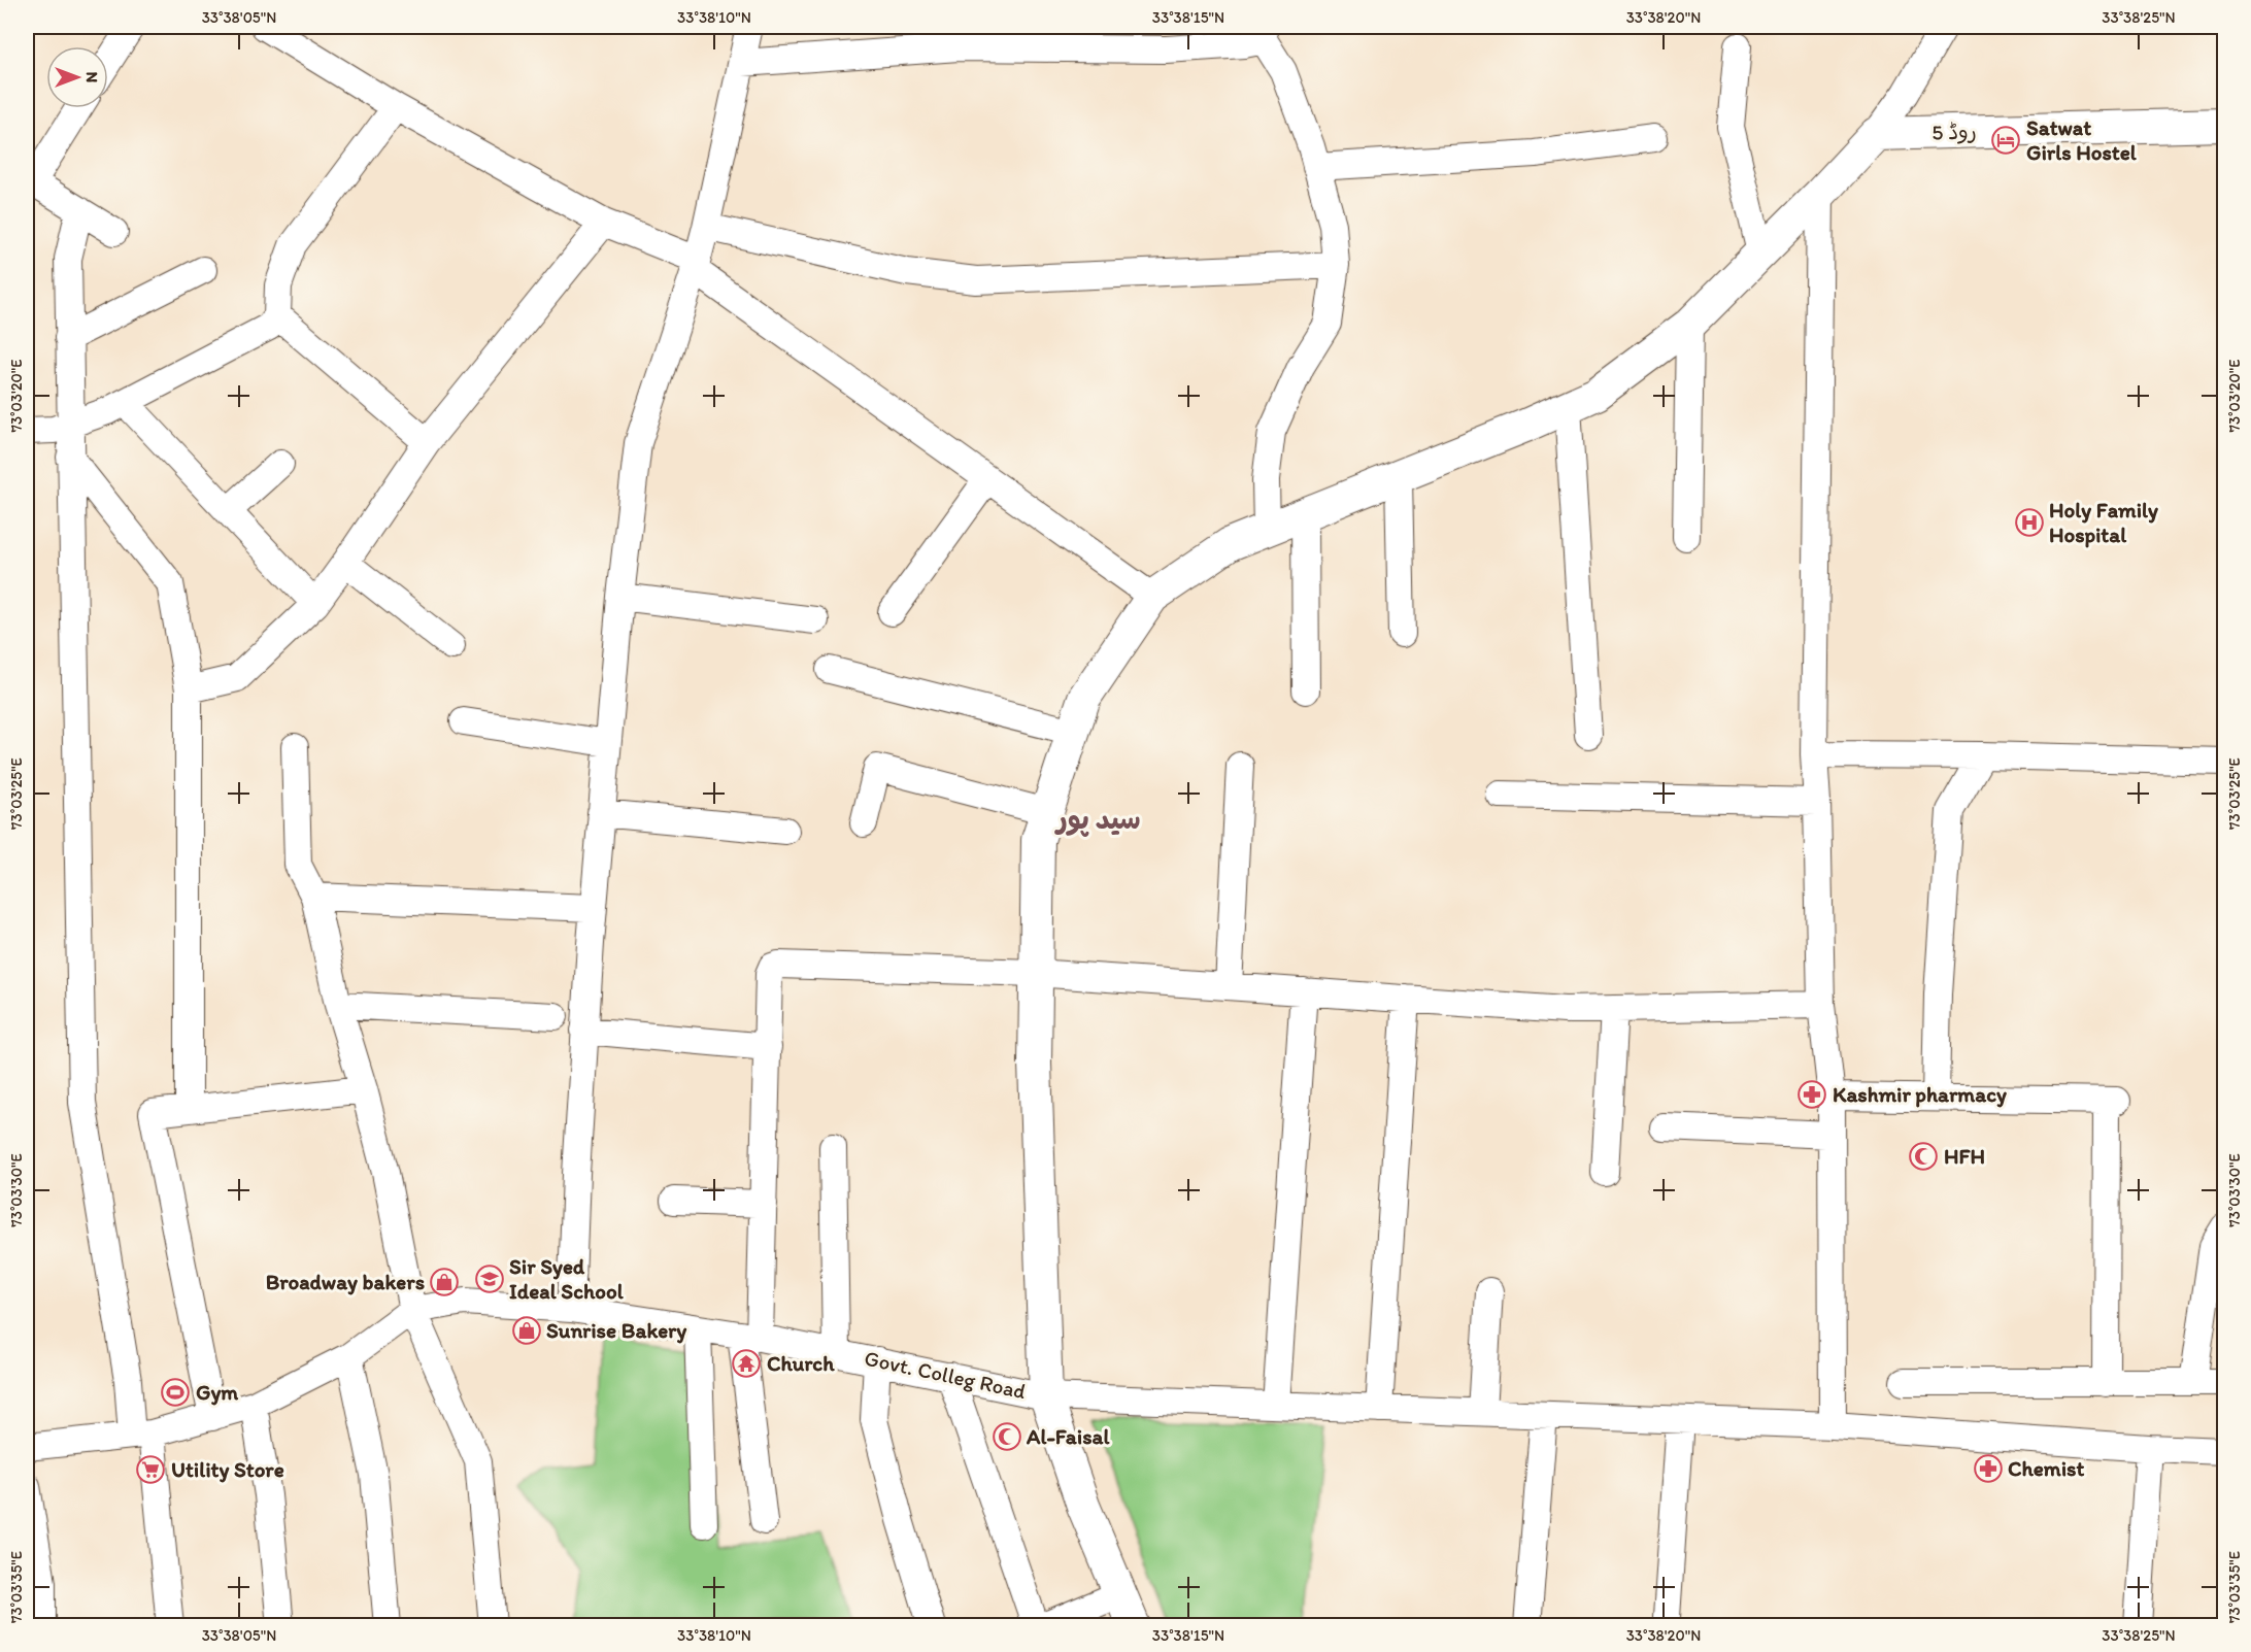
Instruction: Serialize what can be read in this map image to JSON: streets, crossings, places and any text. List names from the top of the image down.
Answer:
{
  "streets": {
    "main road": ["روڈ 5"],
    "street": ["Govt. Colleg Road"]
  },
  "districts": ["سید پور"],
  "places": {
    "hotel": ["Satwat Girls Hostel"],
    "hospital": ["Holy Family Hospital"],
    "pharmacy": ["Kashmir pharmacy", "Chemist"],
    "mosque": ["HFH", "Al-Faisal"],
    "school or university": ["Sir Syed Ideal School"],
    "shop": ["Broadway bakers", "Sunrise Bakery"],
    "temple": ["Church"],
    "sports": ["Gym"],
    "supermarket": ["Utility Store"]
  },
  "north": "right",
  "coordinates": [
    "33°38'05\"N",
    "33°38'10\"N",
    "33°38'15\"N",
    "33°38'20\"N",
    "33°38'25\"N",
    "73°03'20\"E",
    "73°03'25\"E",
    "73°03'30\"E",
    "73°03'35\"E"
  ]
}
